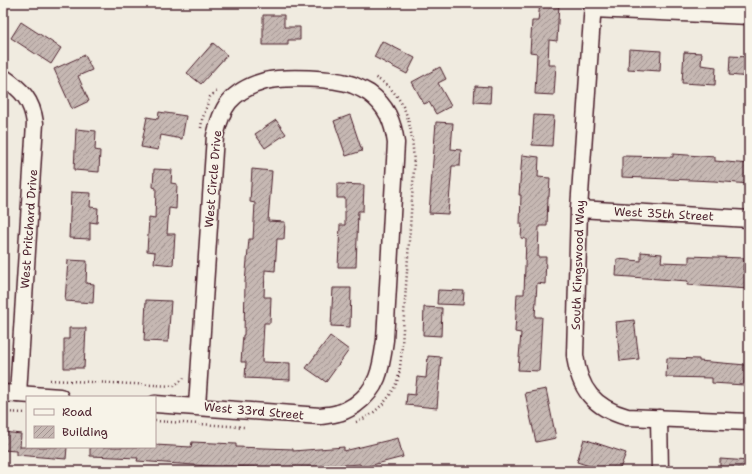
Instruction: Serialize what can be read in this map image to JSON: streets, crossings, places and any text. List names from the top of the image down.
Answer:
{
  "streets": {
    "street": [
      "West Circle Drive",
      "West 35th Street",
      "West Pritchard Drive",
      "South Kingswood Way",
      "West 33rd Street"
    ]
  },
  "crossings": [
    ["West Circle Drive", "West 33rd Street"],
    ["West 35th Street", "South Kingswood Way"]
  ],
  "legend": ["Road", "Building"]
}
